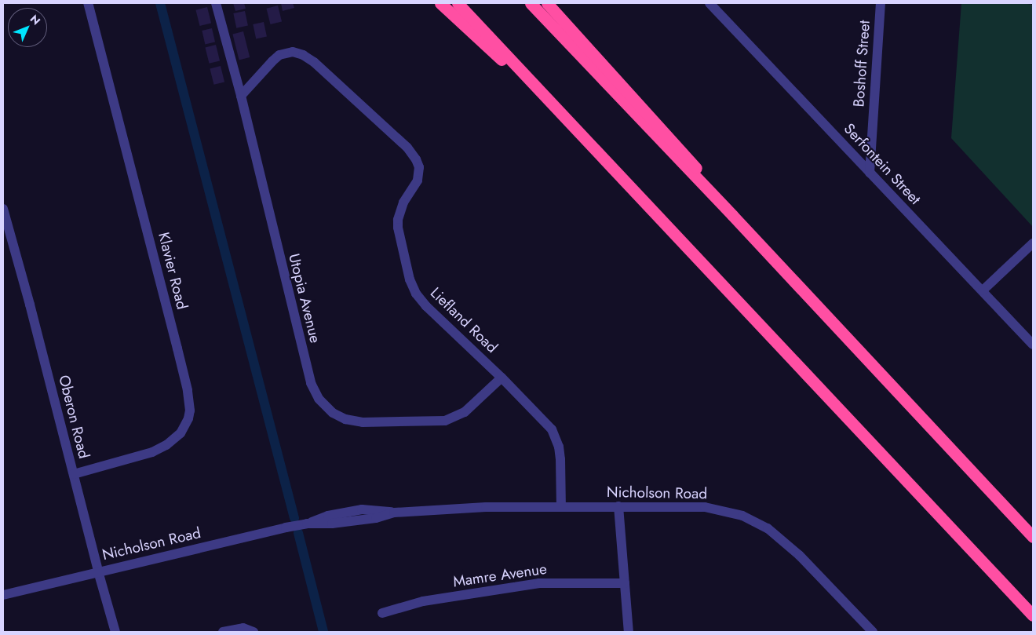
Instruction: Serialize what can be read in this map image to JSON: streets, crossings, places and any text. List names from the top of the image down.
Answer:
{
  "streets": {
    "street": [
      "Boshoff Street",
      "Serfontein Street",
      "Klavier Road",
      "Utopia Avenue",
      "Liefland Road",
      "Oberon Road",
      "Nicholson Road",
      "Mamre Avenue"
    ]
  },
  "crossings": [
    ["Boshoff Street", "Serfontein Street"],
    ["Klavier Road", "Oberon Road"],
    ["Utopia Avenue", "Liefland Road"],
    ["Liefland Road", "Nicholson Road"],
    ["Oberon Road", "Nicholson Road"]
  ],
  "north": "top right"
}
